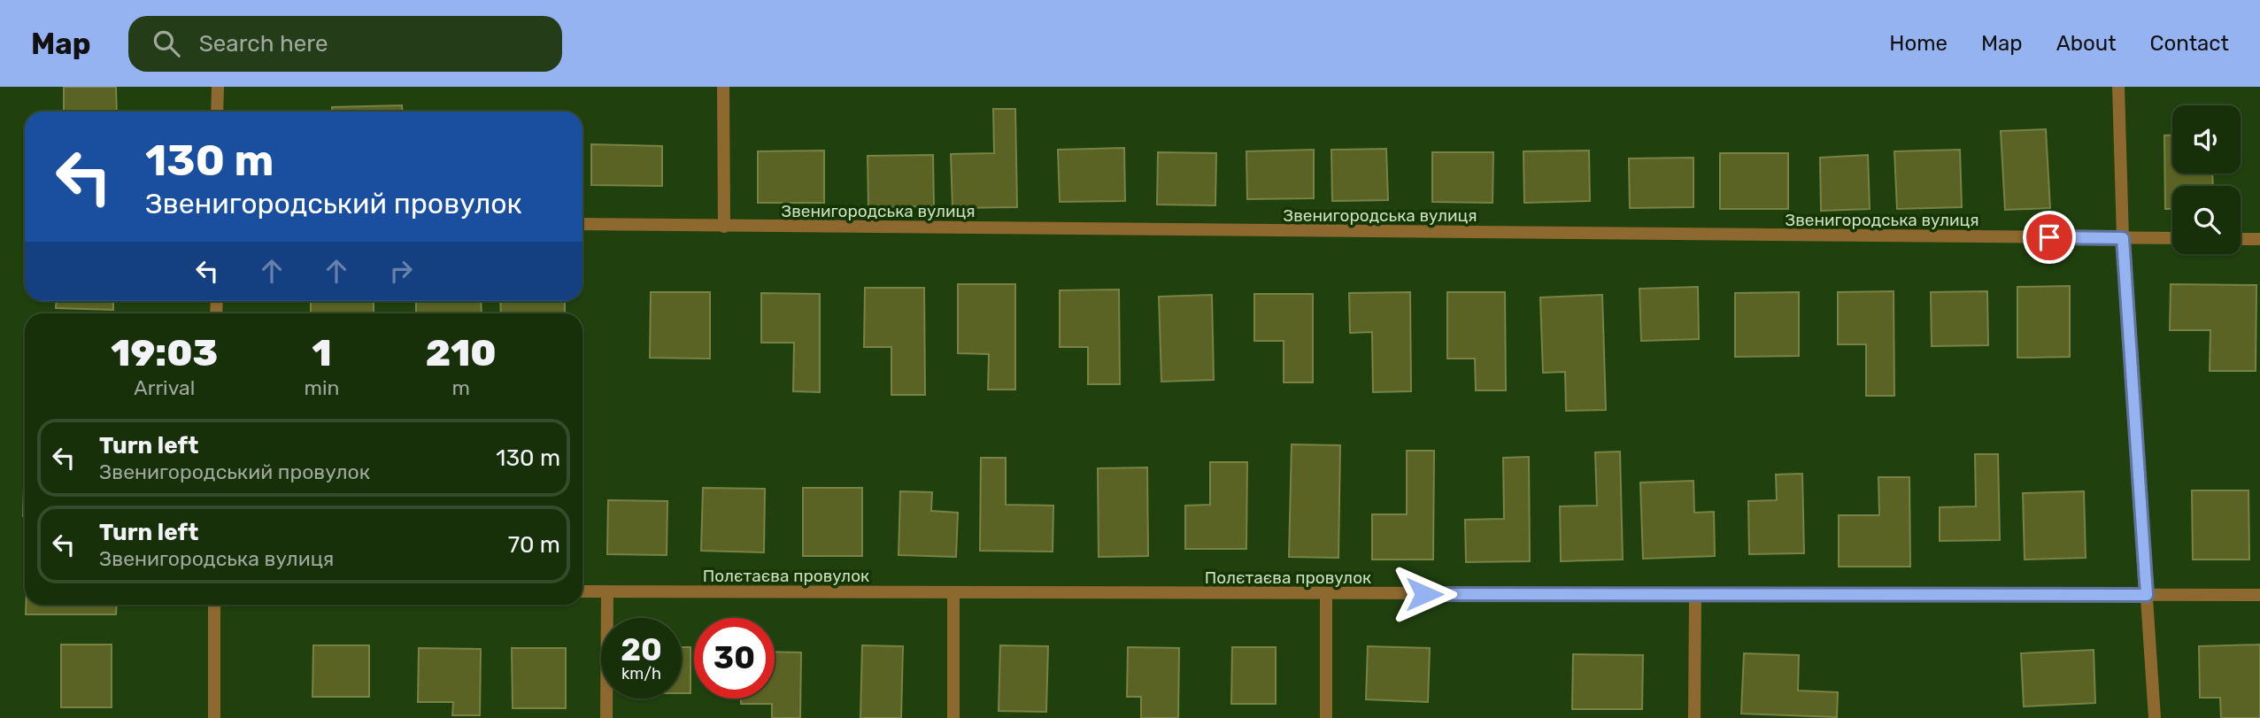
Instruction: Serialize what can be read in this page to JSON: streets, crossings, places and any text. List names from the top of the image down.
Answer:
{
  "streets": {
    "street": ["Звенигородська вулиця", "Полєтаєва провулок"]
  },
  "page": {
    "header": "Map",
    "search": "Search here",
    "nav": [
      "Home",
      "Map",
      "About",
      "Contact"
    ],
    "turn": ["130 m", "Звенигородський провулок"],
    "eta": [
      "19:03",
      "Arrival",
      "1",
      "min",
      "210",
      "m"
    ],
    "list": [
      {
        "name": "Turn left",
        "note": "Звенигородський провулок",
        "value": "130 m"
      },
      {
        "name": "Turn left",
        "note": "Звенигородська вулиця",
        "value": "70 m"
      }
    ],
    "speed": "20 km/h",
    "limit": "30"
  }
}
